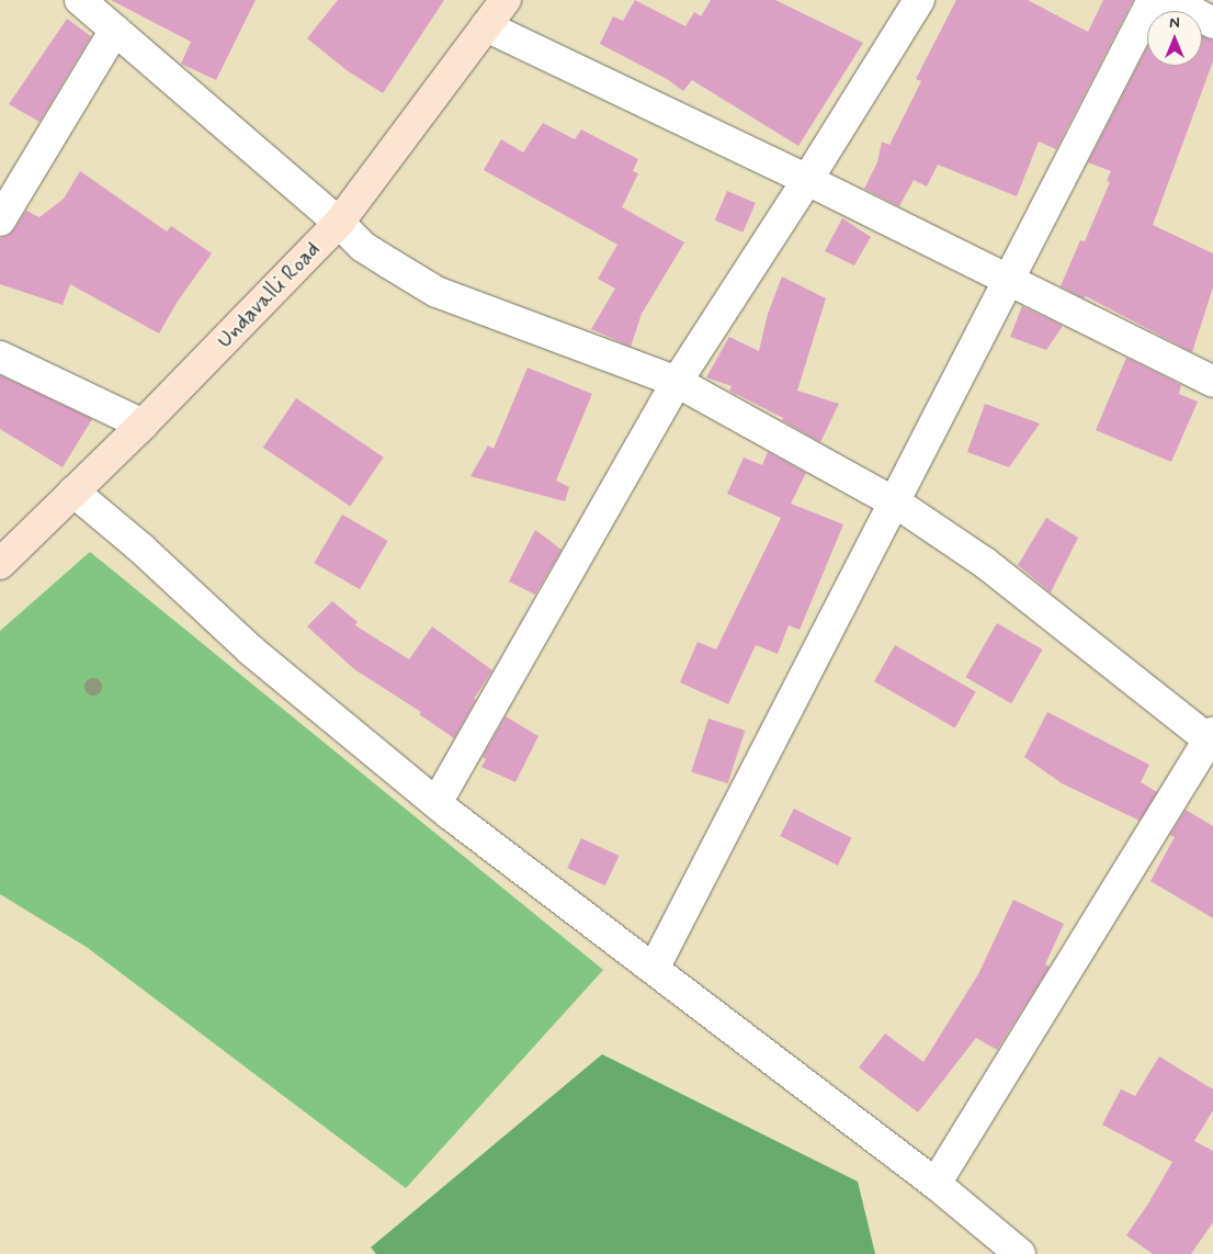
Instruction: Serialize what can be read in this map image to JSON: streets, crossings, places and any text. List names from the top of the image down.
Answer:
{
  "streets": {
    "main road": ["Undavalli Road"]
  },
  "north": "top"
}
